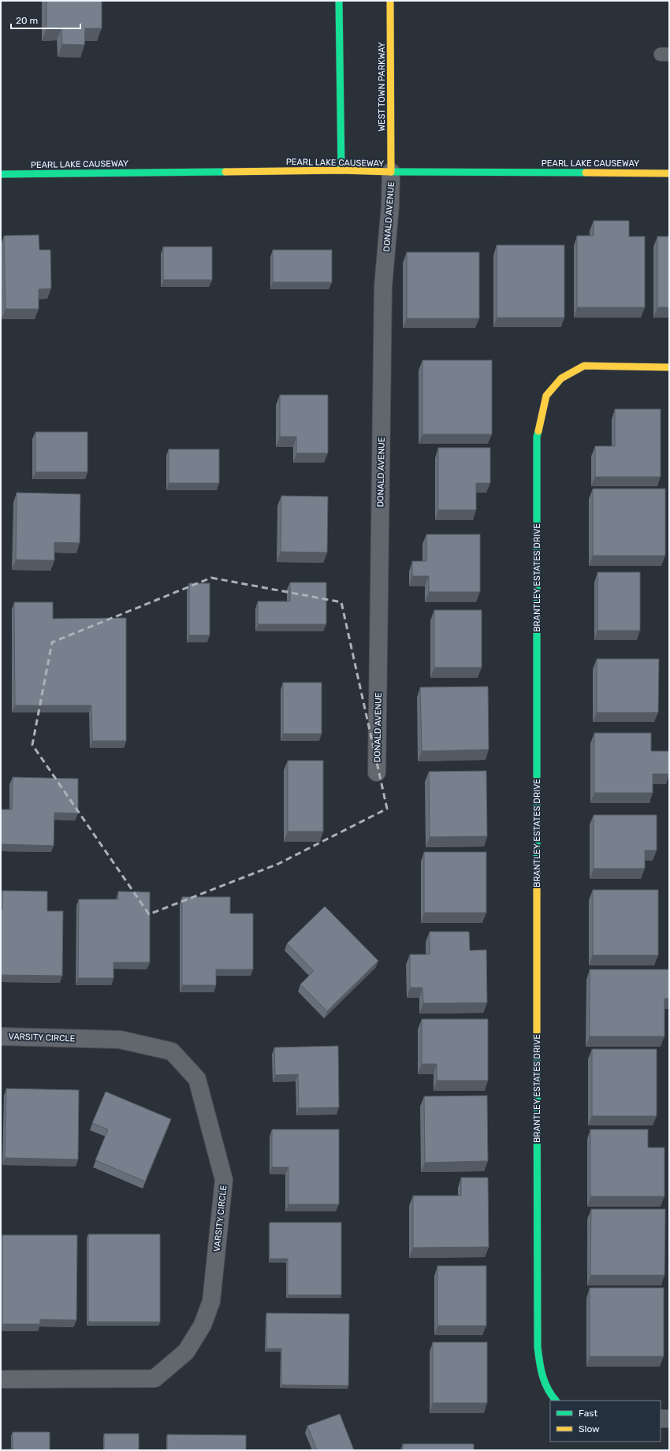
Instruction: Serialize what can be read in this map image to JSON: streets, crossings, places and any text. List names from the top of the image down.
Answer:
{
  "streets": {
    "street": [
      "WEST TOWN PARKWAY",
      "PEARL LAKE CAUSEWAY",
      "DONALD AVENUE",
      "BRANTLEY ESTATES DRIVE",
      "VARSITY CIRCLE"
    ]
  },
  "crossings": [
    ["WEST TOWN PARKWAY", "PEARL LAKE CAUSEWAY"],
    ["WEST TOWN PARKWAY", "DONALD AVENUE"],
    ["PEARL LAKE CAUSEWAY", "DONALD AVENUE"]
  ],
  "legend": ["Fast", "Slow"],
  "scale_bar": "20 m"
}
